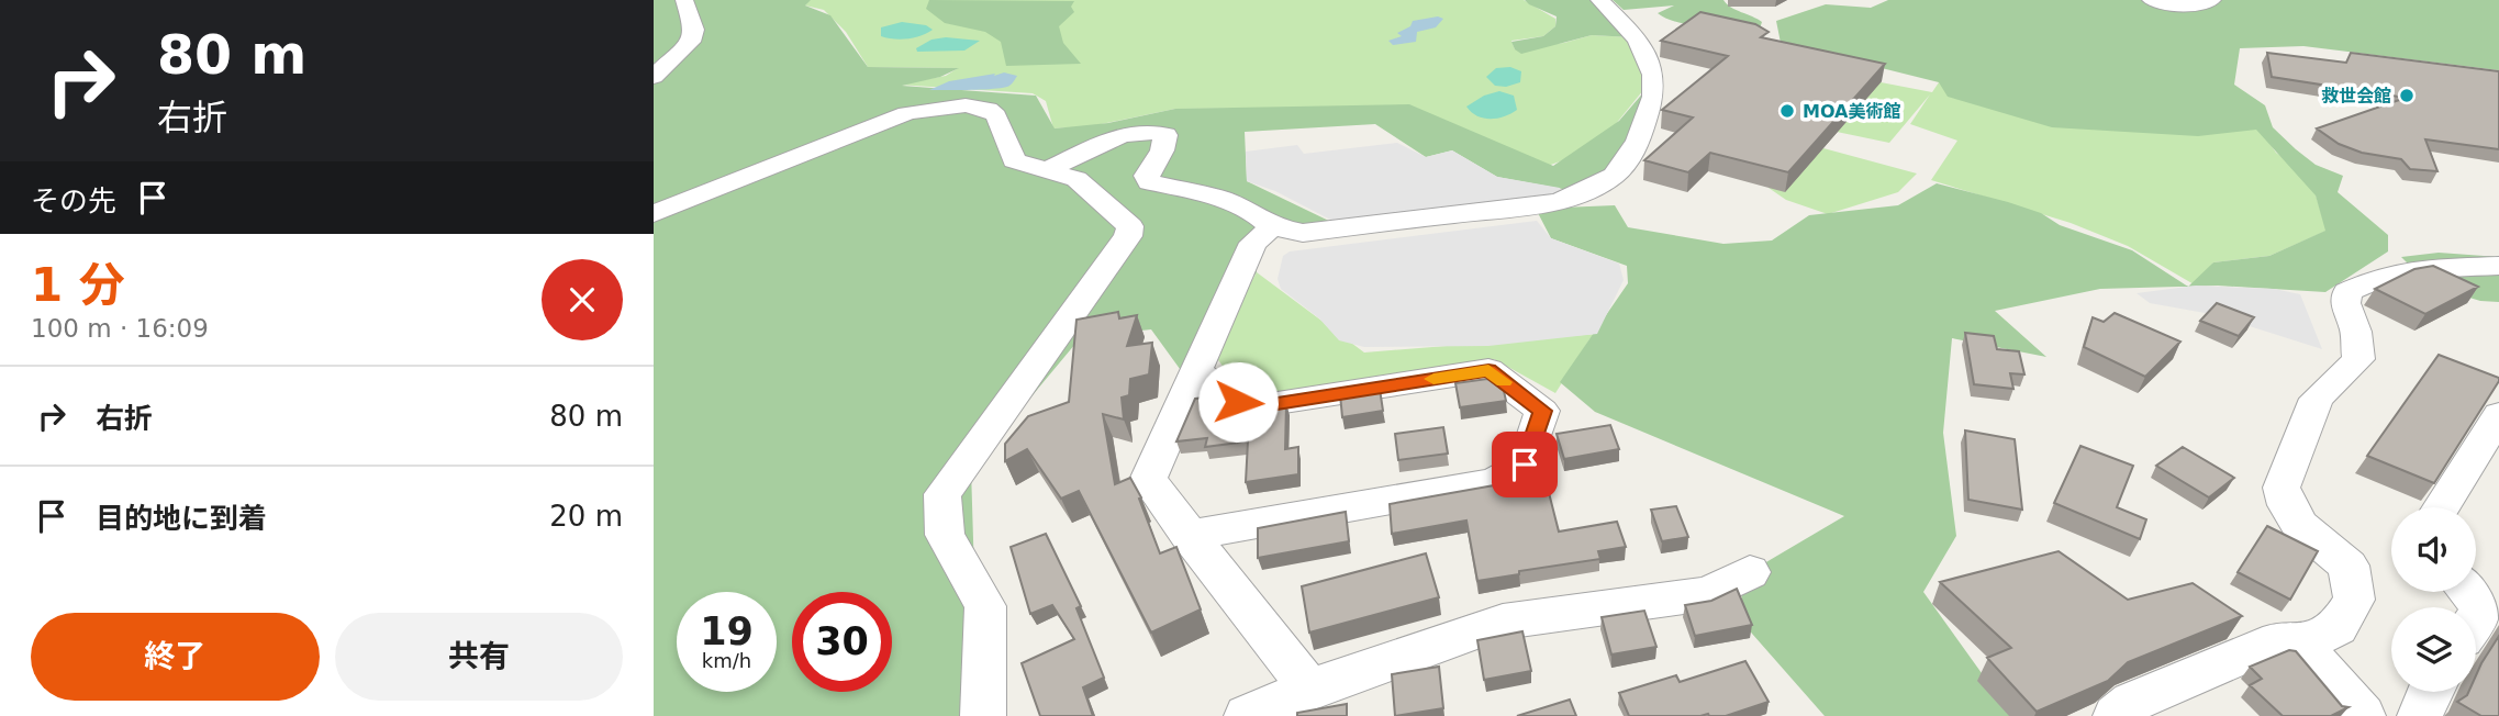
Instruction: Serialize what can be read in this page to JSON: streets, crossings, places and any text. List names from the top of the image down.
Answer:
{
  "places": ["救世会館", "MOA美術館"],
  "page": {
    "turn": ["80 m", "右折"],
    "then": "その先",
    "heading": ["1 分", "100 m · 16:09"],
    "list": [
      {
        "name": "右折",
        "value": "80 m"
      },
      {
        "name": "目的地に到着",
        "value": "20 m"
      }
    ],
    "speed": "19 km/h",
    "limit": "30",
    "buttons": ["終了", "共有"]
  }
}
